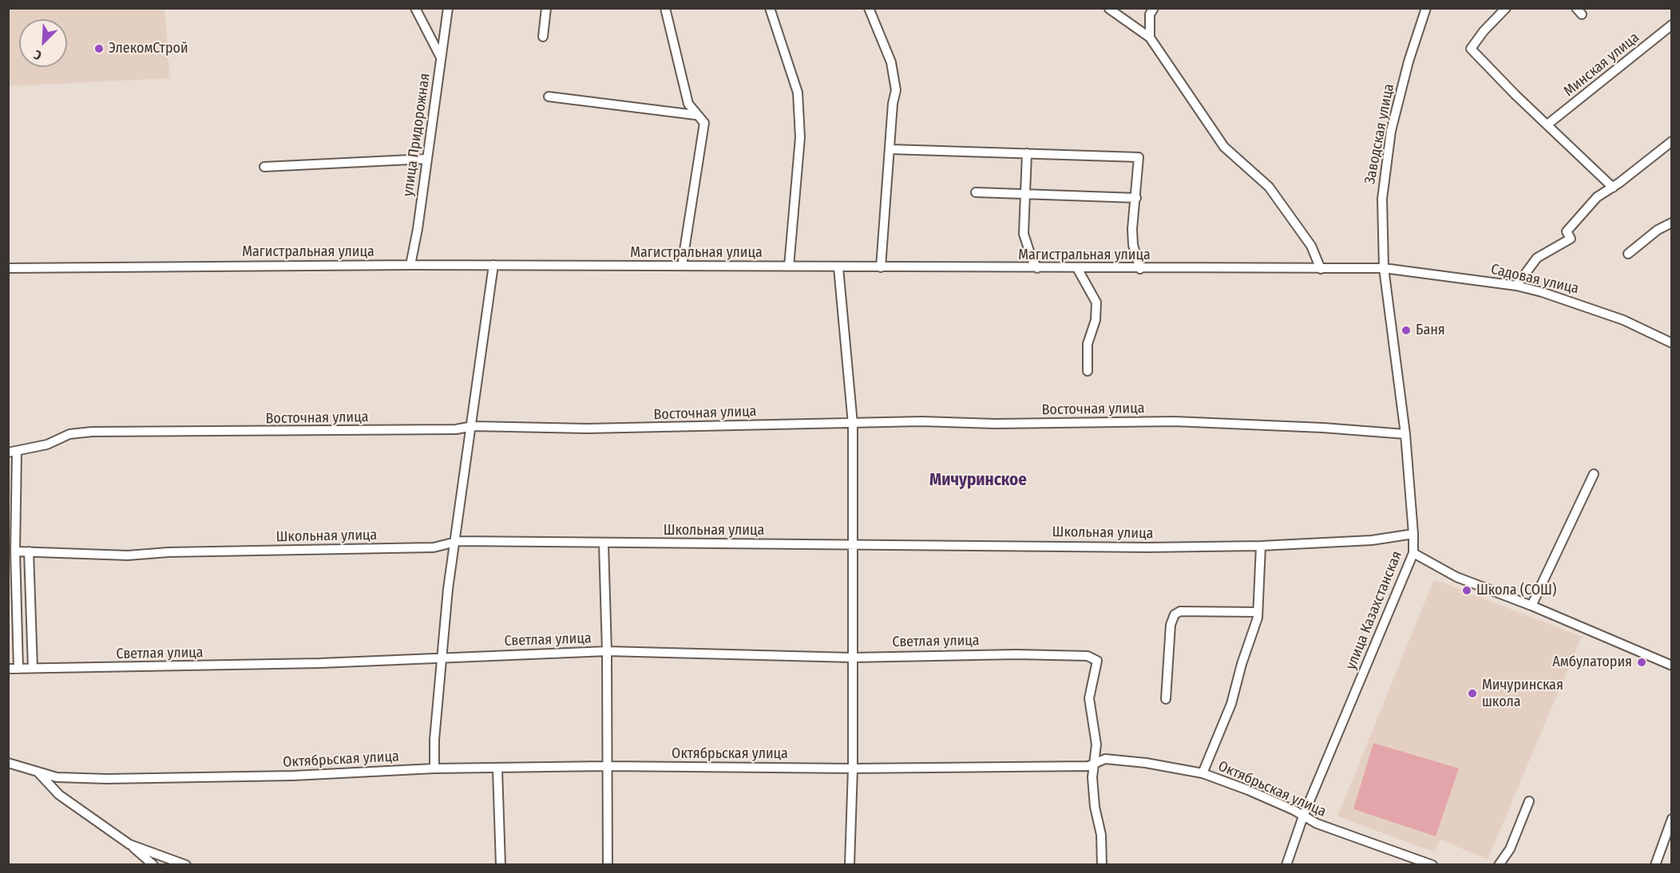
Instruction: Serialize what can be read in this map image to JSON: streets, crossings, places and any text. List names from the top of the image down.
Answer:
{
  "streets": {
    "street": [
      "Минская улица",
      "Заводская улица",
      "улица Придорожная",
      "Магистральная улица",
      "Садовая улица",
      "Восточная улица",
      "Школьная улица",
      "улица Казахстанская",
      "Светлая улица",
      "Октябрьская улица"
    ]
  },
  "crossings": [
    ["Заводская улица", "Магистральная улица"],
    ["Заводская улица", "Садовая улица"],
    ["Заводская улица", "улица Казахстанская"],
    ["улица Придорожная", "Магистральная улица"],
    ["Магистральная улица", "Садовая улица"],
    ["Магистральная улица", "улица Казахстанская"],
    ["Садовая улица", "улица Казахстанская"],
    ["Восточная улица", "улица Казахстанская"],
    ["Школьная улица", "улица Казахстанская"],
    ["улица Казахстанская", "Октябрьская улица"],
    ["Светлая улица", "Октябрьская улица"]
  ],
  "districts": ["Мичуринское"],
  "places": [
    "ЭлекомСтрой",
    "Баня",
    "Школа (СОШ)",
    "Амбулатория",
    "Мичуринская школа"
  ],
  "north": "bottom left"
}
